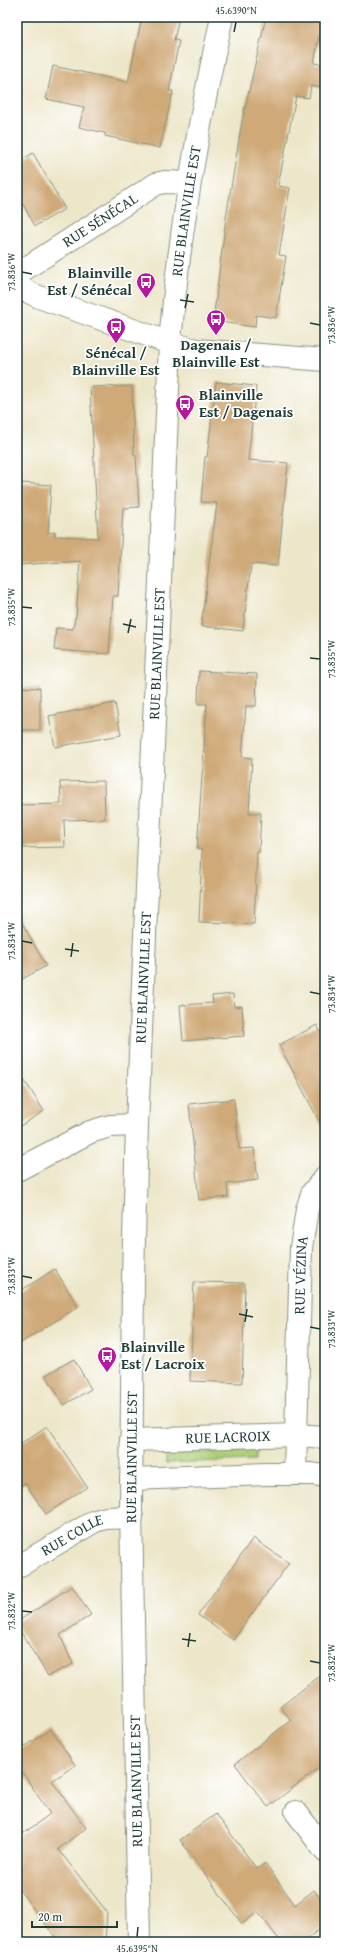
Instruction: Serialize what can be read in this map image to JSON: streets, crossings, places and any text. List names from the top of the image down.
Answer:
{
  "streets": {
    "street": [
      "RUE BLAINVILLE EST",
      "RUE SÉNÉCAL",
      "RUE VÉZINA",
      "RUE LACROIX",
      "RUE COLLE"
    ]
  },
  "crossings": [
    ["RUE BLAINVILLE EST", "RUE SÉNÉCAL"],
    ["RUE BLAINVILLE EST", "RUE LACROIX"],
    ["RUE BLAINVILLE EST", "RUE COLLE"],
    ["RUE VÉZINA", "RUE LACROIX"]
  ],
  "places": {
    "bus stop": [
      "Blainville Est / Sénécal",
      "Dagenais / Blainville Est",
      "Sénécal / Blainville Est",
      "Blainville Est / Dagenais",
      "Blainville Est / Lacroix"
    ]
  },
  "scale_bar": "20 m",
  "coordinates": [
    "45.6390°N",
    "73.836°W",
    "73.835°W",
    "73.834°W",
    "73.833°W",
    "73.832°W",
    "45.6395°N"
  ]
}
